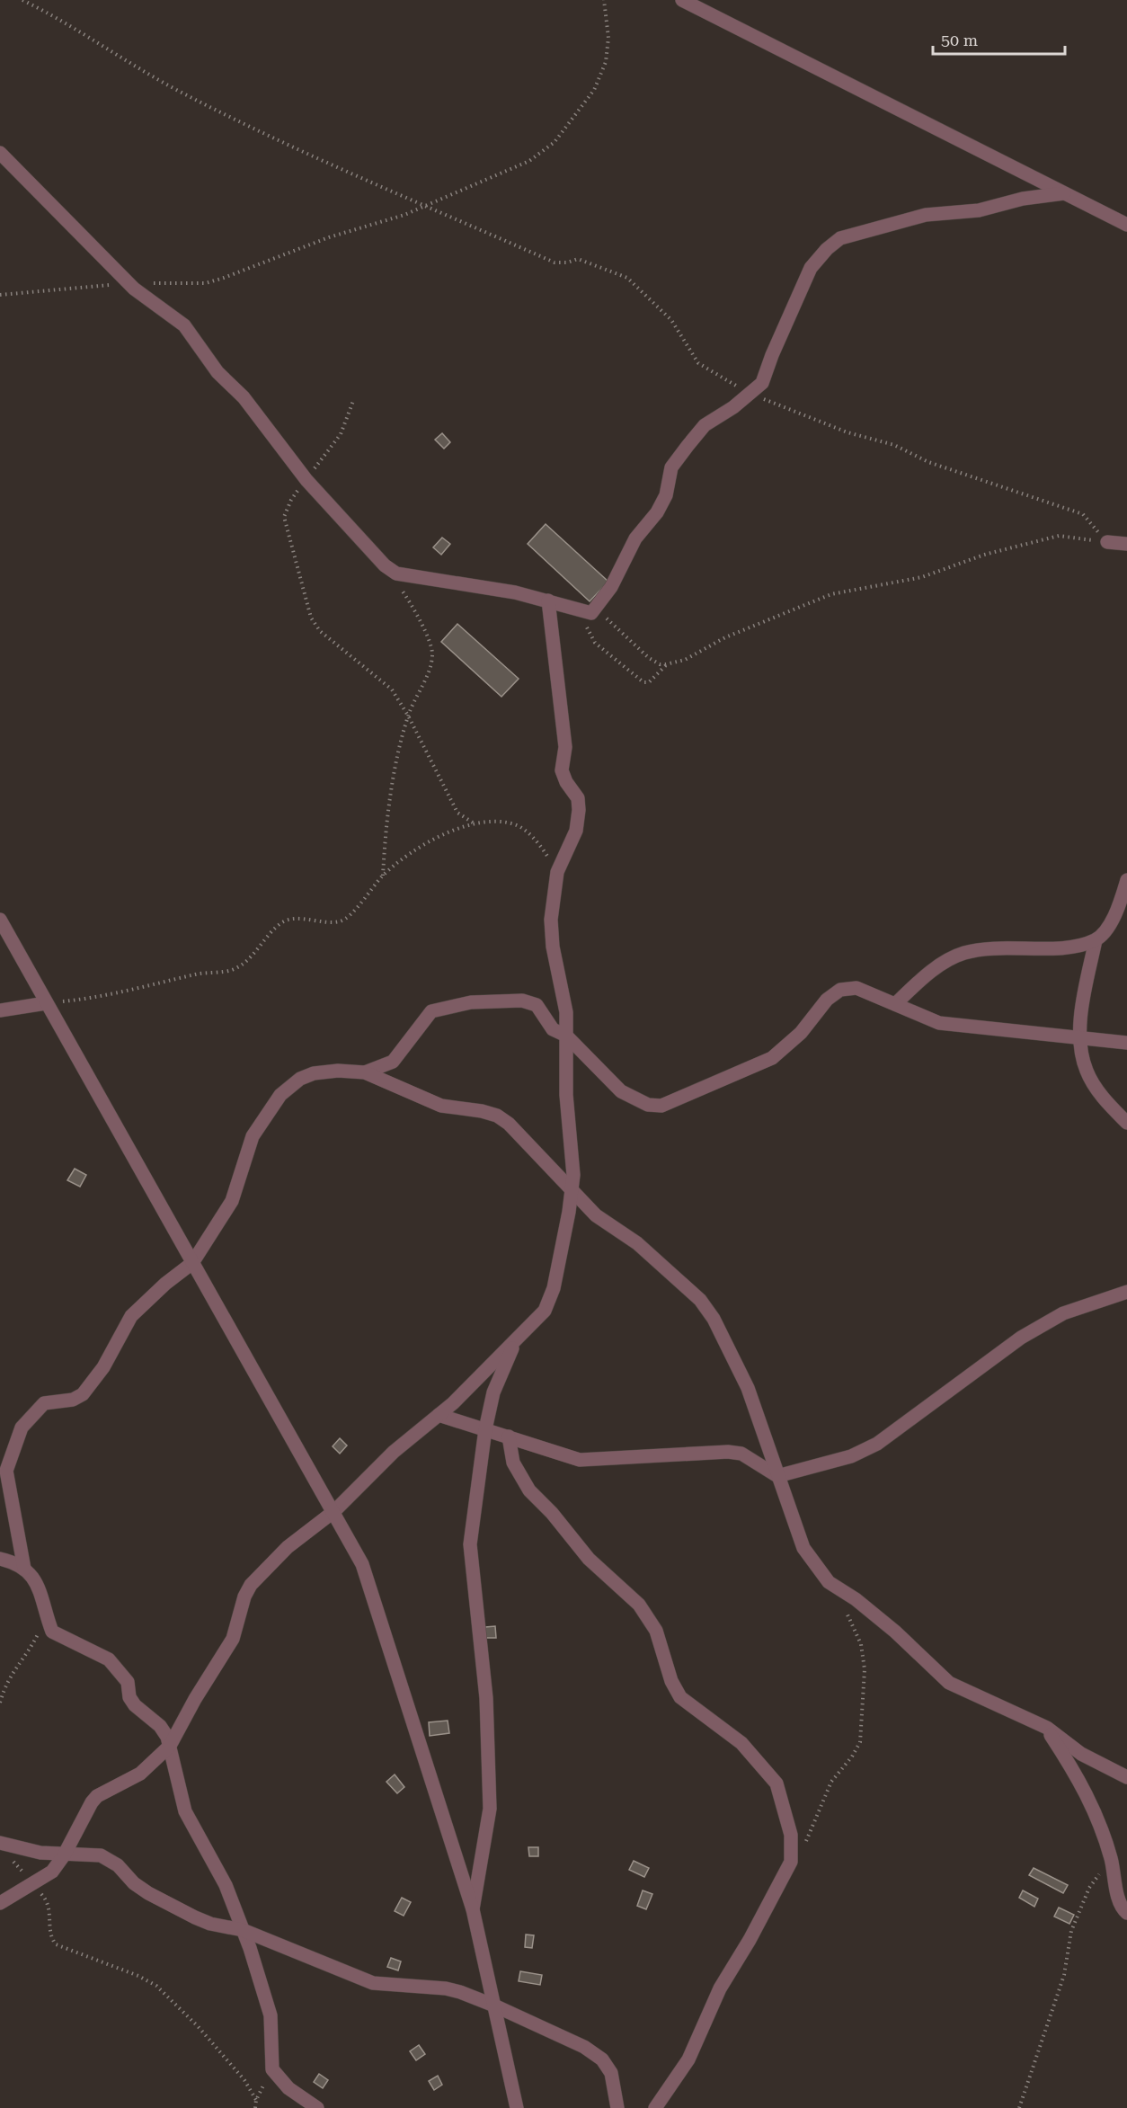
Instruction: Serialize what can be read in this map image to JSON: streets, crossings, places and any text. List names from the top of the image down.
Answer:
{
  "scale_bar": "50 m"
}
